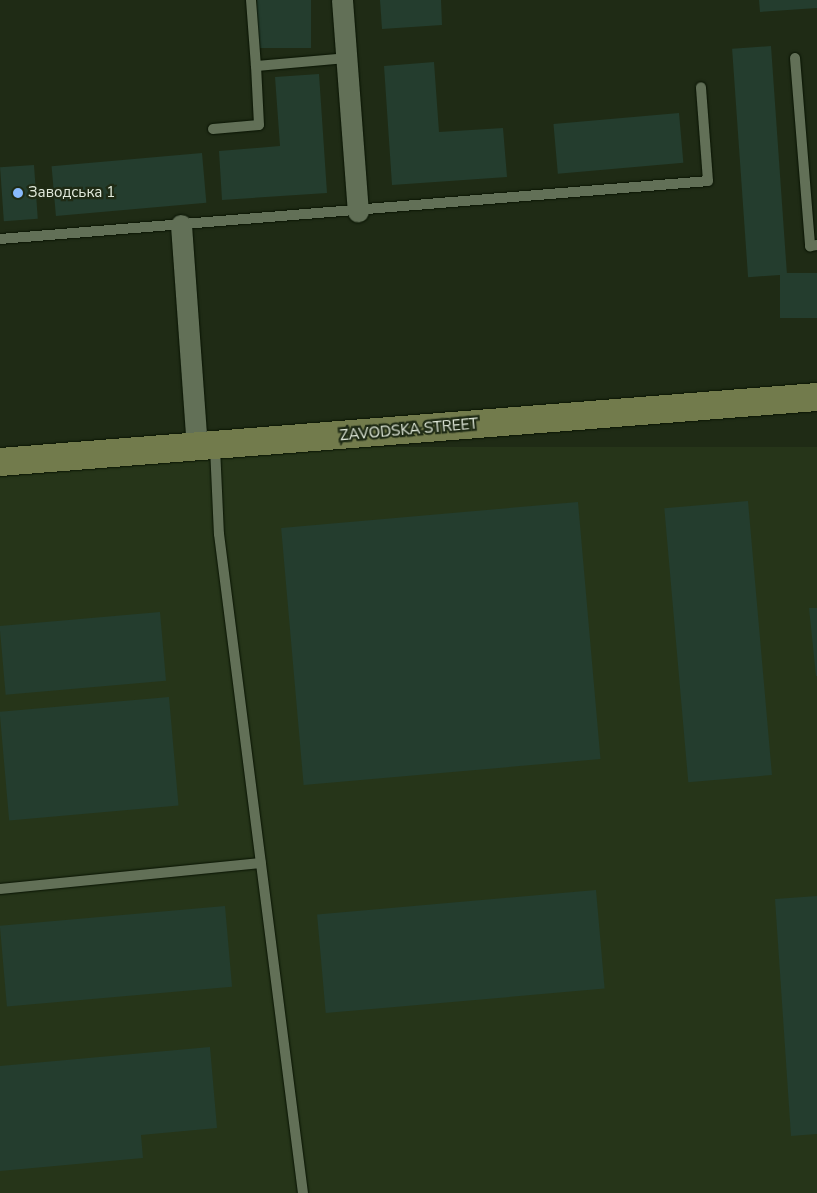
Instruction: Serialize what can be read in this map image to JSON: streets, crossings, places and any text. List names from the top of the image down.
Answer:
{
  "streets": {
    "main road": ["ZAVODSKA STREET"]
  },
  "places": ["Заводська 1"]
}
